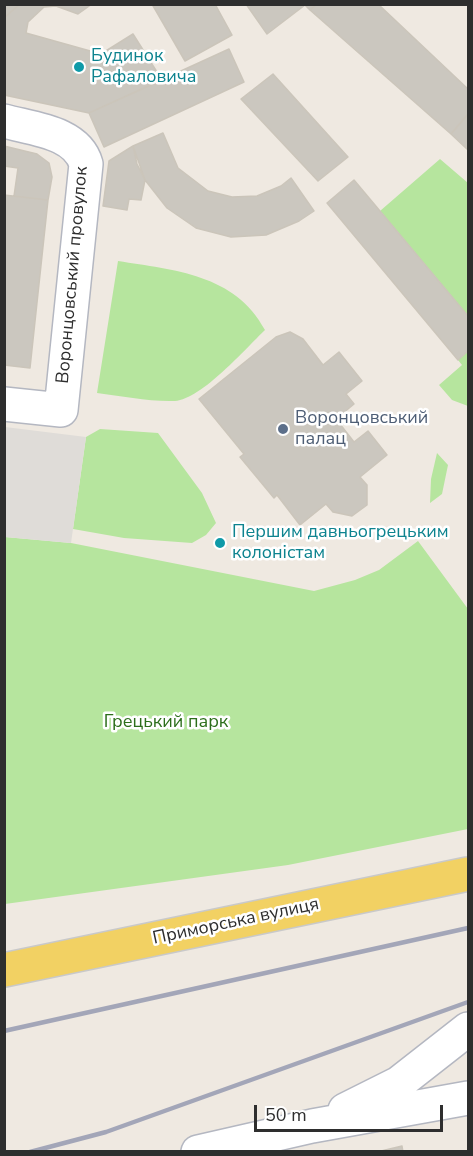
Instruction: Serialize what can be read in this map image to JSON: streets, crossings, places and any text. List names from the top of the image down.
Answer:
{
  "streets": {
    "main road": ["Приморська вулиця"],
    "street": ["Воронцовський провулок"]
  },
  "parks": ["Грецький парк"],
  "places": ["Будинок Рафаловича", "Воронцовський палац", "Першим давньогрецьким колоністам"],
  "scale_bar": "50 m"
}
